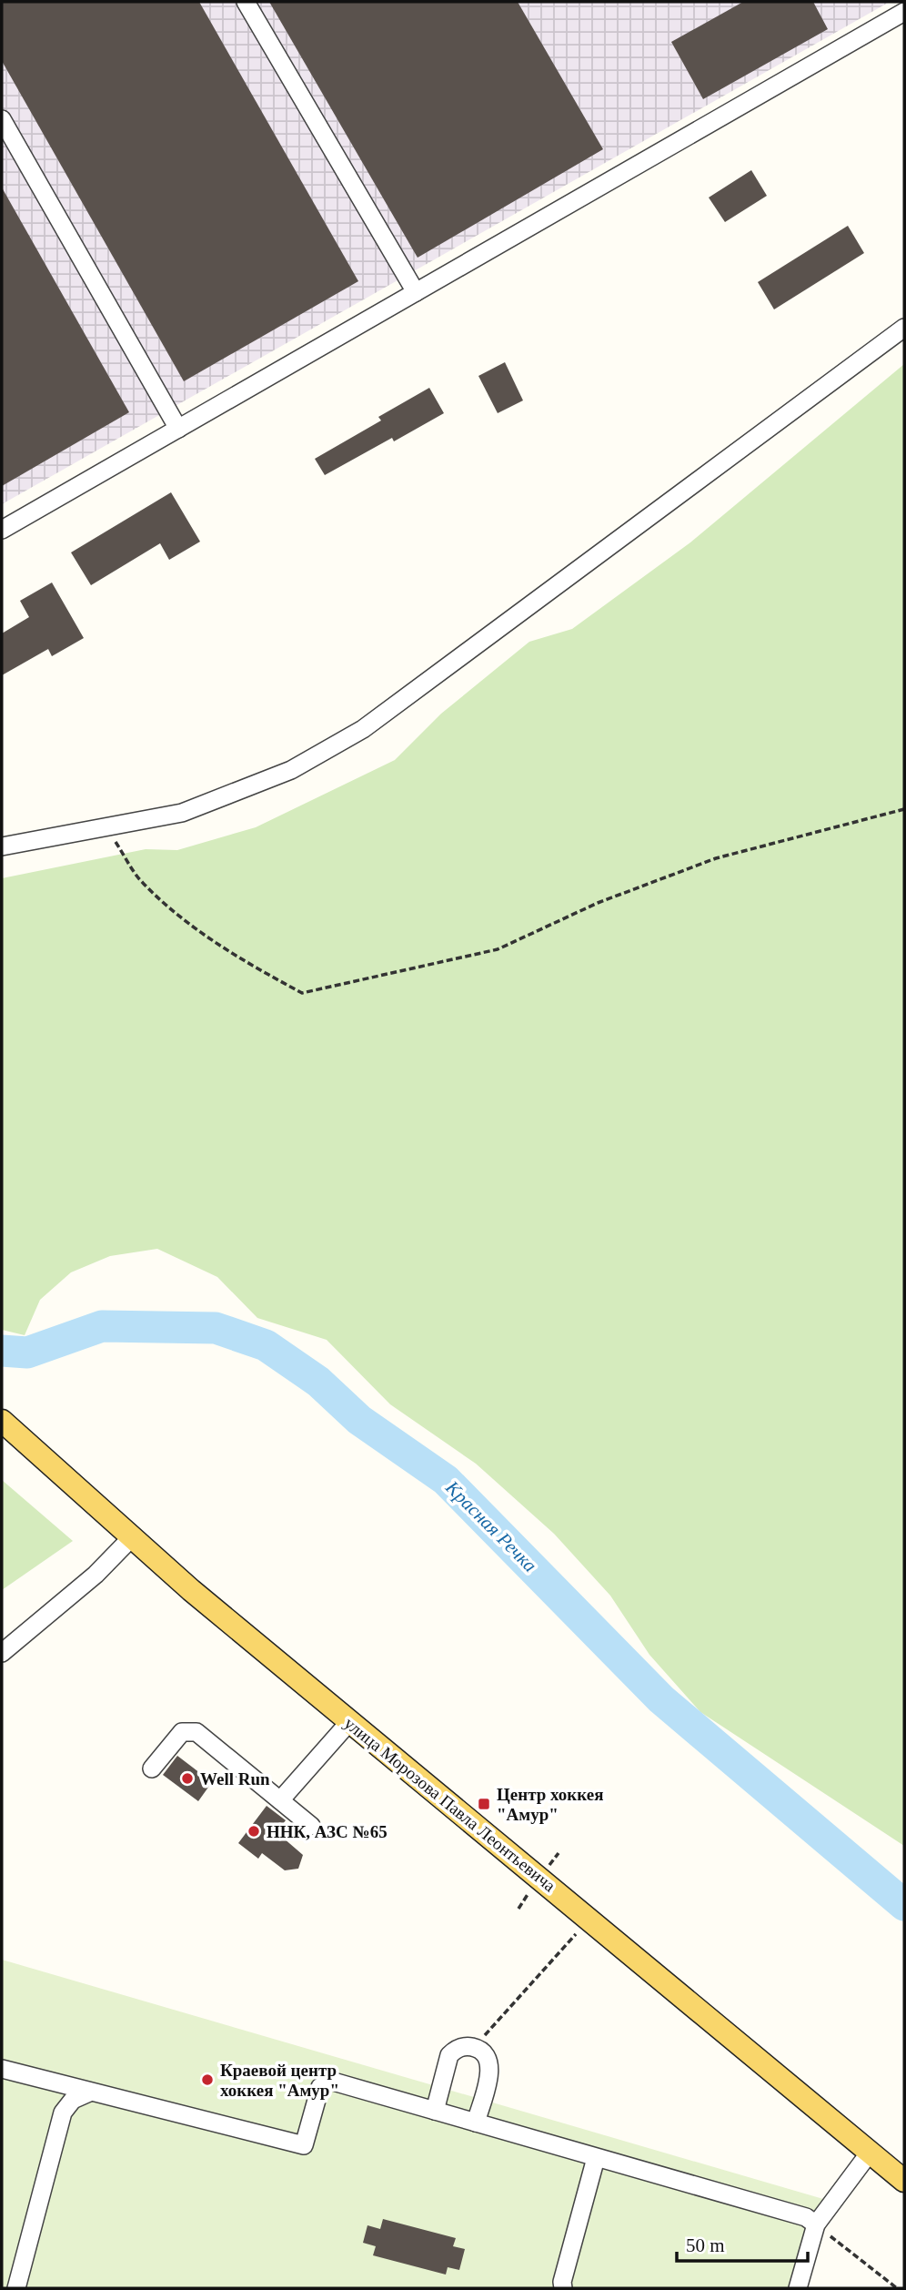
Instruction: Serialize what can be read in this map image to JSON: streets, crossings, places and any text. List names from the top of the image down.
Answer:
{
  "streets": {
    "main road": ["улица Морозова Павла Леонтьевича"]
  },
  "water": ["Красная Речка"],
  "places": {
    "other": ["Well Run", "ННК, АЗС №65", "Краевой центр хоккея \"Амур\""],
    "transit": ["Центр хоккея \"Амур\""]
  },
  "scale_bar": "50 m"
}
